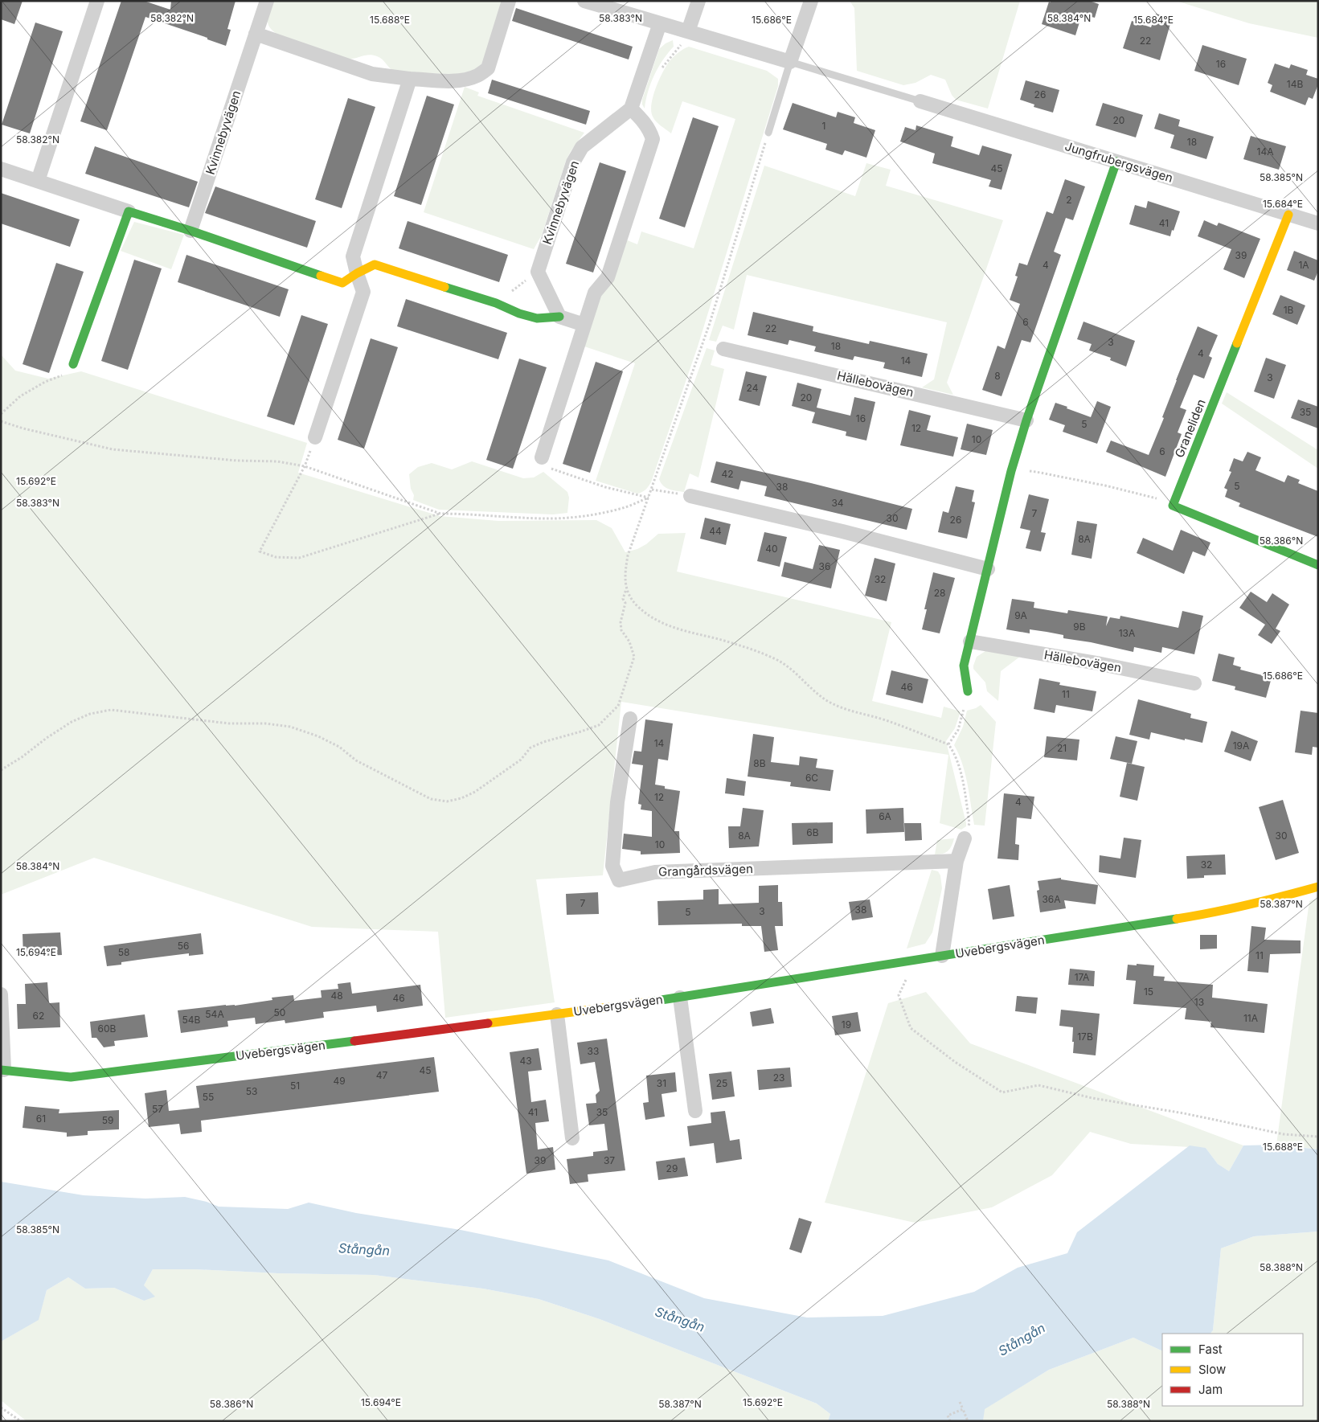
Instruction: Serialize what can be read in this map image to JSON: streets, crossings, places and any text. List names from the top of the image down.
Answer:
{
  "streets": {
    "street": [
      "Kvinnebyvägen",
      "Jungfrubergsvägen",
      "Hällebovägen",
      "Graneliden",
      "Grangårdsvägen",
      "Uvebergsvägen"
    ]
  },
  "crossings": [
    ["Jungfrubergsvägen", "Graneliden"]
  ],
  "water": ["Stångån"],
  "house_numbers": [
    "22",
    "16",
    "14B",
    "26",
    "20",
    "1",
    "18",
    "14A",
    "45",
    "2",
    "41",
    "39",
    "4",
    "1A",
    "1B",
    "6",
    "22",
    "3",
    "18",
    "4",
    "14",
    "8",
    "3",
    "24",
    "20",
    "35",
    "16",
    "5",
    "12",
    "10",
    "6",
    "42",
    "5",
    "38",
    "34",
    "7",
    "30",
    "26",
    "44",
    "8A",
    "40",
    "36",
    "32",
    "28",
    "9A",
    "9B",
    "13A",
    "46",
    "11",
    "14",
    "19A",
    "21",
    "8B",
    "6C",
    "12",
    "4",
    "6A",
    "6B",
    "8A",
    "30",
    "10",
    "32",
    "36A",
    "7",
    "38",
    "3",
    "5",
    "56",
    "58",
    "11",
    "17A",
    "15",
    "48",
    "46",
    "13",
    "50",
    "54A",
    "62",
    "11A",
    "54B",
    "19",
    "60B",
    "17B",
    "33",
    "43",
    "45",
    "47",
    "23",
    "49",
    "31",
    "25",
    "51",
    "53",
    "55",
    "57",
    "41",
    "35",
    "61",
    "59",
    "39",
    "37",
    "29"
  ],
  "legend": ["Fast", "Slow", "Jam"],
  "coordinates": [
    "58.382°N",
    "58.383°N",
    "58.384°N",
    "15.688°E",
    "15.686°E",
    "15.684°E",
    "58.385°N",
    "15.692°E",
    "58.386°N",
    "58.387°N",
    "15.694°E",
    "58.388°N"
  ]
}
